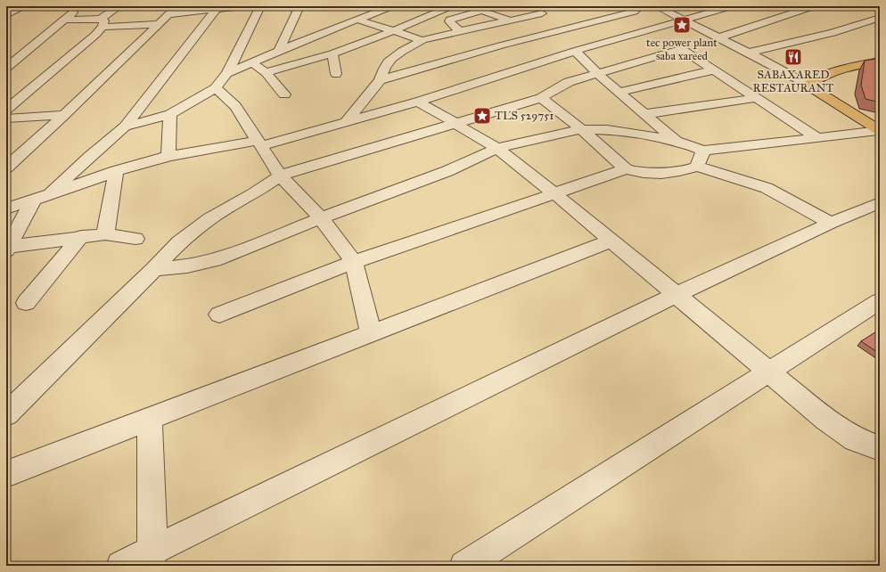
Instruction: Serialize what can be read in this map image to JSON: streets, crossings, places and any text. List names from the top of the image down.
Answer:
{
  "places": {
    "place": ["tec power plant saba xareed", "TLS 529751"],
    "restaurant": ["SABAXARED RESTAURANT"]
  }
}
